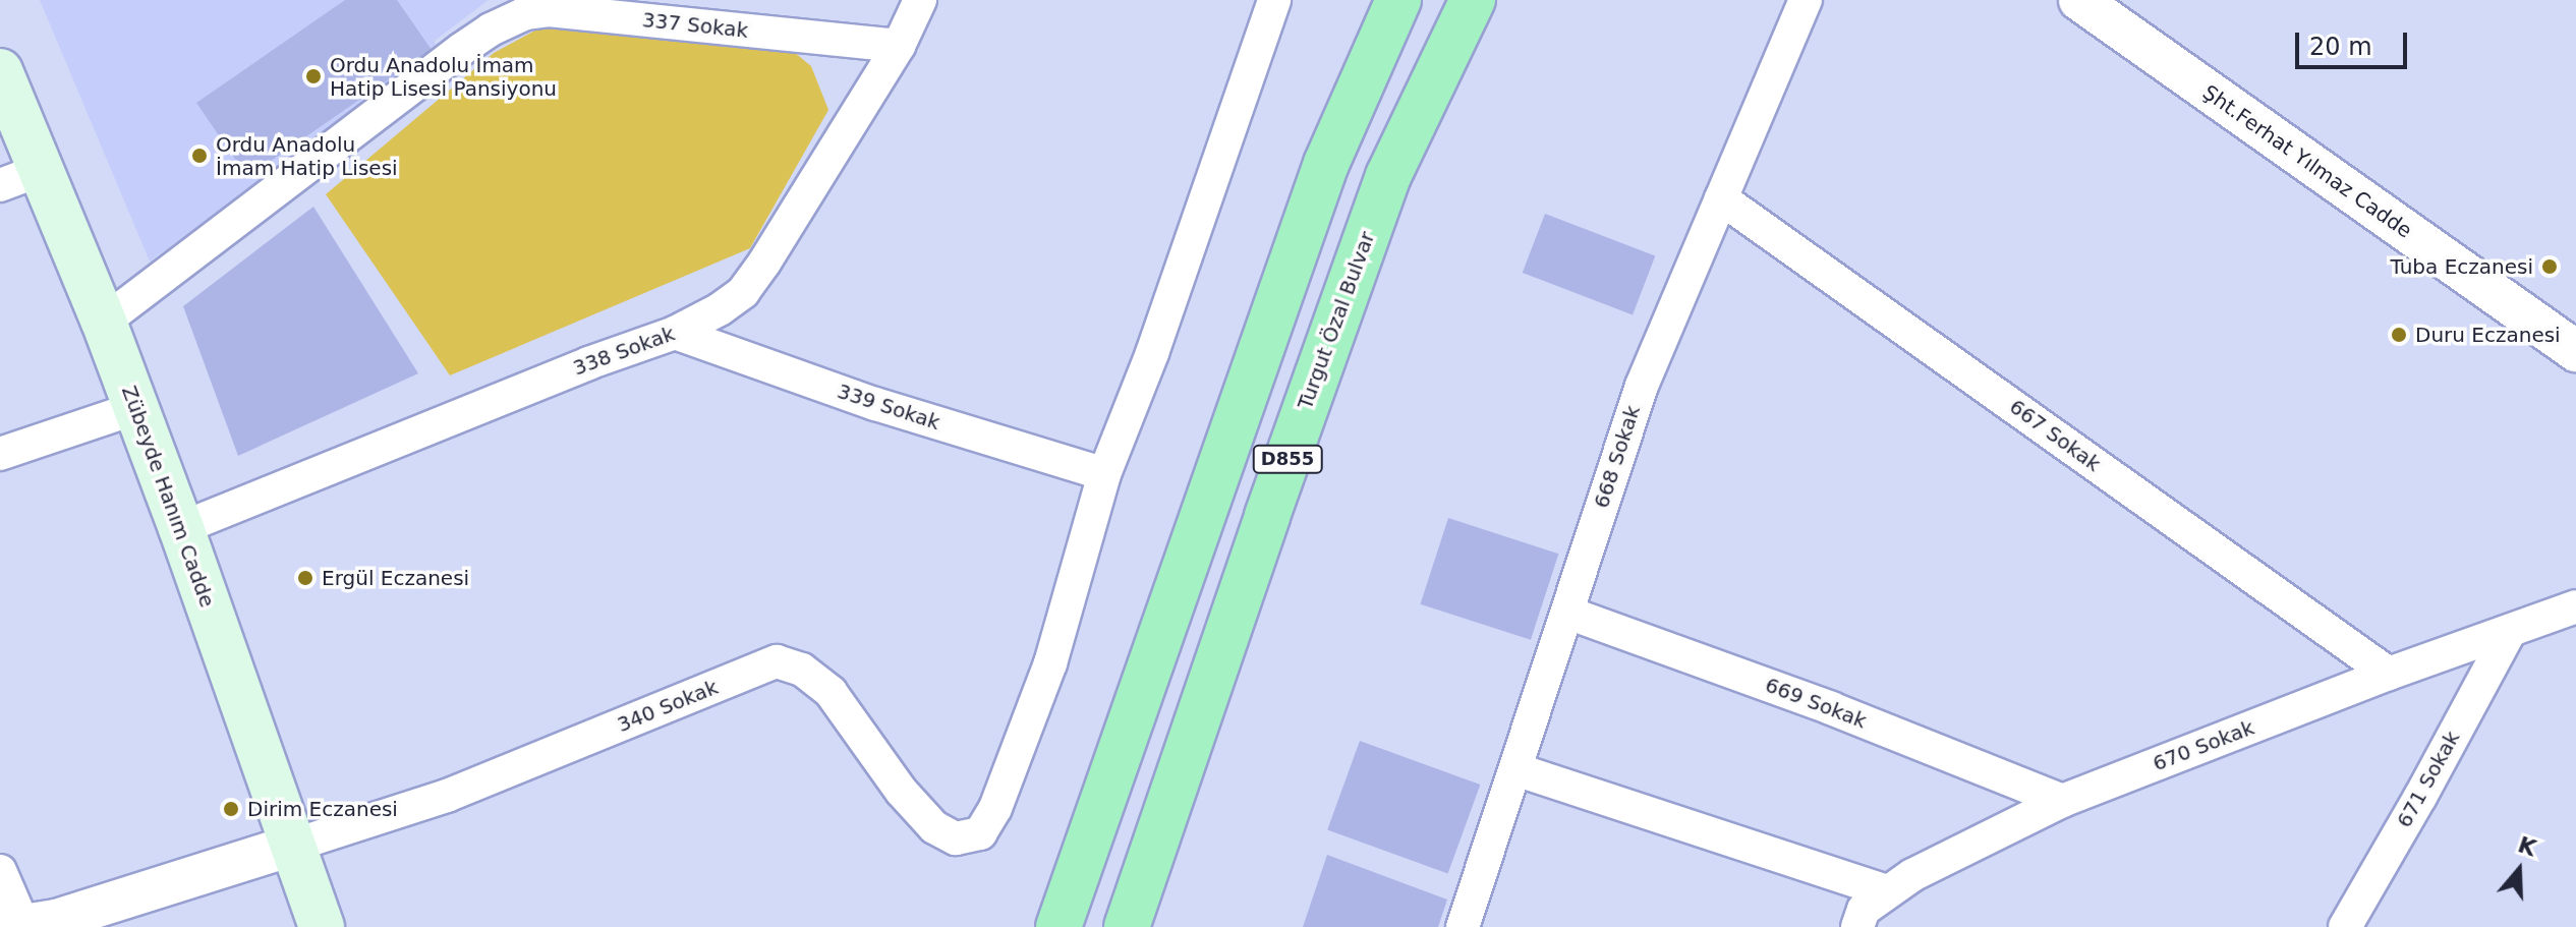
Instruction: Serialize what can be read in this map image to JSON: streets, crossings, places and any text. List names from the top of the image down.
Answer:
{
  "streets": {
    "highway": ["Turgut Özal Bulvar", "D855"],
    "main road": ["Zübeyde Hanım Cadde"],
    "street": [
      "337 Sokak",
      "Şht.Ferhat Yılmaz Cadde",
      "338 Sokak",
      "339 Sokak",
      "667 Sokak",
      "668 Sokak",
      "669 Sokak",
      "340 Sokak",
      "670 Sokak",
      "671 Sokak"
    ]
  },
  "crossings": [
    ["337 Sokak", "338 Sokak"],
    ["337 Sokak", "Zübeyde Hanım Cadde"],
    ["338 Sokak", "339 Sokak"],
    ["338 Sokak", "Zübeyde Hanım Cadde"],
    ["339 Sokak", "340 Sokak"],
    ["667 Sokak", "668 Sokak"],
    ["667 Sokak", "670 Sokak"],
    ["668 Sokak", "669 Sokak"],
    ["Zübeyde Hanım Cadde", "340 Sokak"],
    ["669 Sokak", "670 Sokak"],
    ["670 Sokak", "671 Sokak"]
  ],
  "places": [
    "Ordu Anadolu İmam Hatip Lisesi Pansiyonu",
    "Ordu Anadolu İmam Hatip Lisesi",
    "Tuba Eczanesi",
    "Duru Eczanesi",
    "Ergül Eczanesi",
    "Dirim Eczanesi"
  ],
  "scale_bar": "20 m",
  "north": "top"
}
